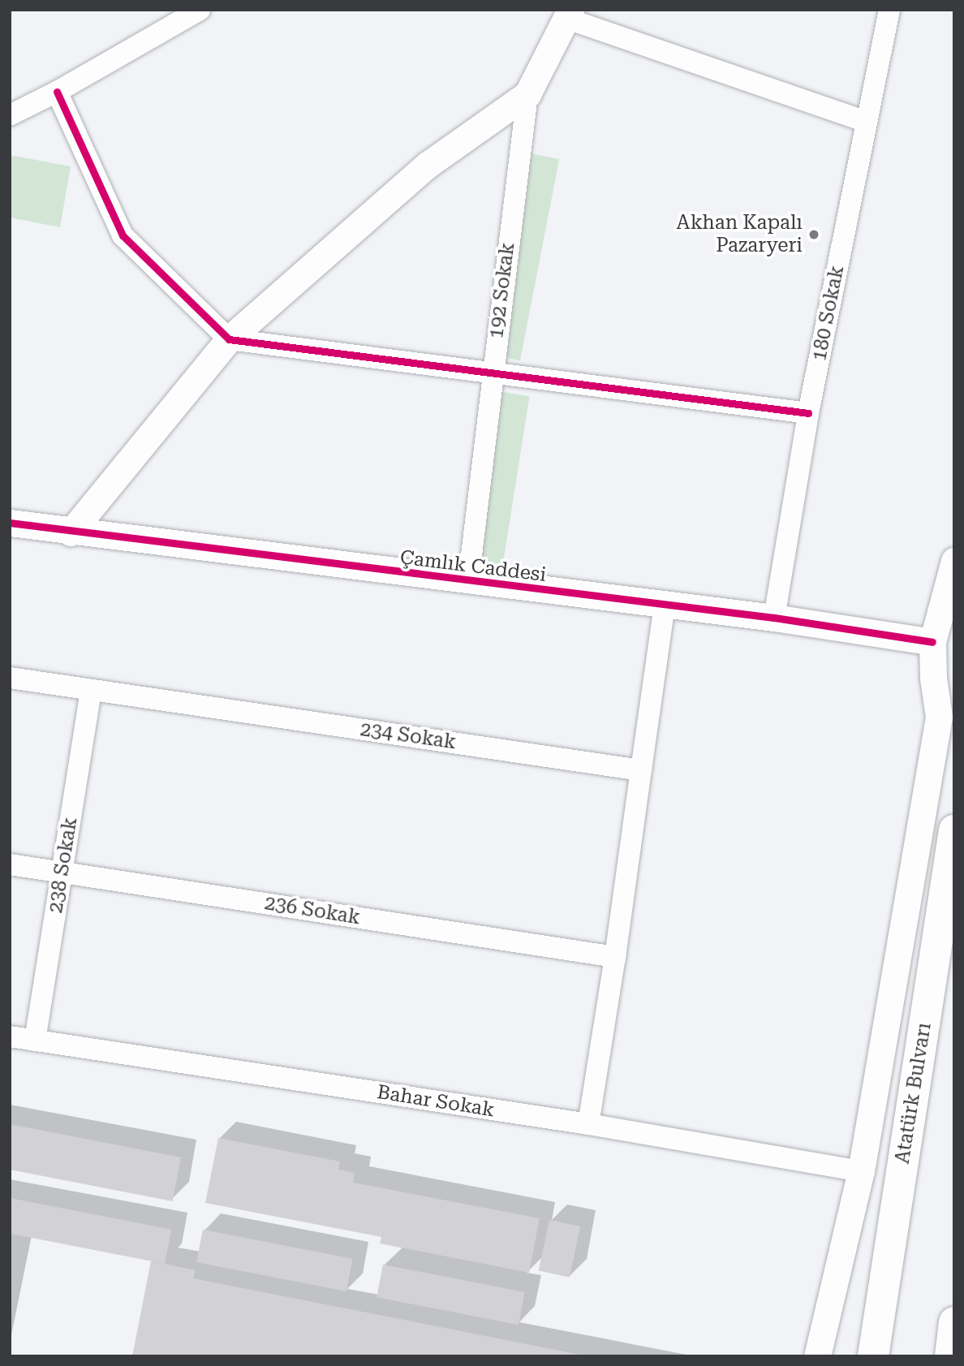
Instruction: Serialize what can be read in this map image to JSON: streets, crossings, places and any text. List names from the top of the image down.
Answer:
{
  "streets": {
    "main road": ["Atatürk Bulvarı"],
    "street": [
      "192 Sokak",
      "180 Sokak",
      "Çamlık Caddesi",
      "234 Sokak",
      "238 Sokak",
      "236 Sokak",
      "Bahar Sokak"
    ]
  },
  "crossings": [
    ["192 Sokak", "Çamlık Caddesi"],
    ["180 Sokak", "Çamlık Caddesi"],
    ["234 Sokak", "238 Sokak"],
    ["238 Sokak", "236 Sokak"],
    ["238 Sokak", "Bahar Sokak"]
  ],
  "places": ["Akhan Kapalı Pazaryeri"]
}
